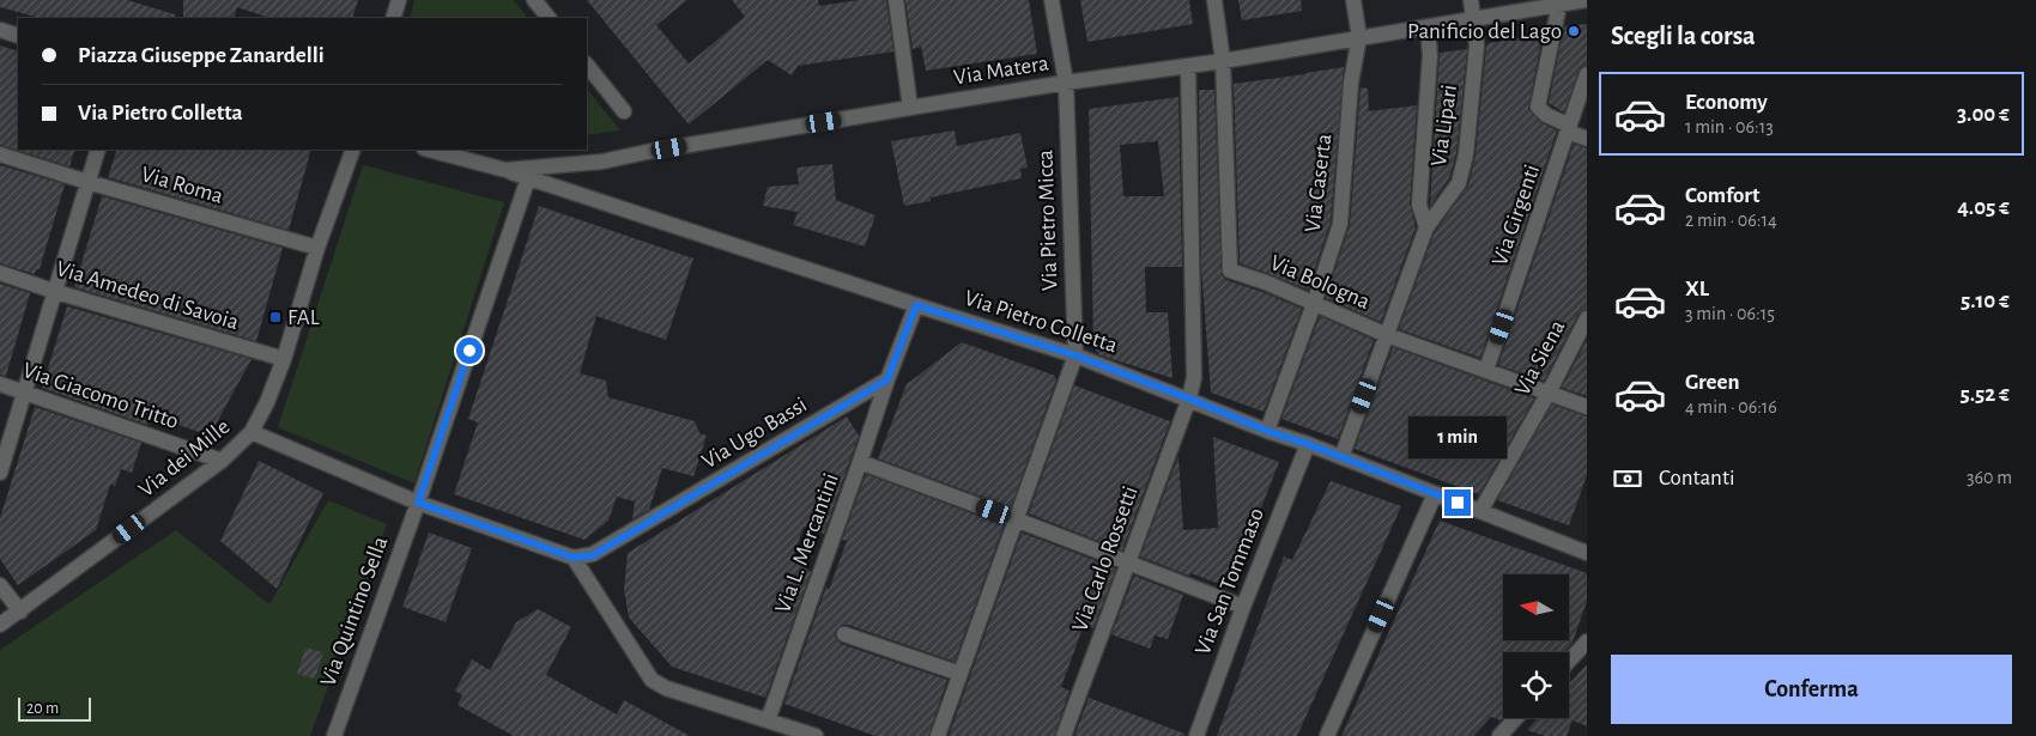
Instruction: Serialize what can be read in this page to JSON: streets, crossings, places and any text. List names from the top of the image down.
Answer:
{
  "streets": {
    "street": [
      "Via Matera",
      "Via Lipari",
      "Via Caserta",
      "Via Roma",
      "Via Girgenti",
      "Via Pietro Micca",
      "Via Bologna",
      "Via Amedeo di Savoia",
      "Via Pietro Colletta",
      "Via Siena",
      "Via Giacomo Tritto",
      "Via Ugo Bassi",
      "Via dei Mille",
      "Via L. Mercantini",
      "Via Carlo Rossetti",
      "Via San Tommaso",
      "Via Quintino Sella"
    ]
  },
  "crossings": [
    ["Via Matera", "Via Lipari"],
    ["Via Matera", "Via Caserta"],
    ["Via Matera", "Via Pietro Micca"],
    ["Via Matera", "Via Bologna"],
    ["Via Matera", "Via Pietro Colletta"],
    ["Via Matera", "Via Carlo Rossetti"],
    ["Via Lipari", "Via Bologna"],
    ["Via Lipari", "Via Pietro Colletta"],
    ["Via Caserta", "Via Bologna"],
    ["Via Caserta", "Via Pietro Colletta"],
    ["Via Roma", "Via dei Mille"],
    ["Via Girgenti", "Via Bologna"],
    ["Via Pietro Micca", "Via Pietro Colletta"],
    ["Via Bologna", "Via Siena"],
    ["Via Amedeo di Savoia", "Via dei Mille"],
    ["Via Pietro Colletta", "Via Siena"],
    ["Via Pietro Colletta", "Via Carlo Rossetti"],
    ["Via Pietro Colletta", "Via San Tommaso"],
    ["Via Pietro Colletta", "Via Quintino Sella"],
    ["Via Giacomo Tritto", "Via dei Mille"],
    ["Via Ugo Bassi", "Via L. Mercantini"]
  ],
  "places": {
    "other": ["Panificio del Lago"],
    "transit": ["FAL"]
  },
  "scale_bar": "20 m",
  "north": "left",
  "page": {
    "heading": "Scegli la corsa",
    "banner": ["Piazza Giuseppe Zanardelli", "Via Pietro Colletta"],
    "list": [
      {
        "name": "Economy",
        "note": "1 min · 06:13",
        "value": "3.00 €"
      },
      {
        "name": "Comfort",
        "note": "2 min · 06:14",
        "value": "4.05 €"
      },
      {
        "name": "XL",
        "note": "3 min · 06:15",
        "value": "5.10 €"
      },
      {
        "name": "Green",
        "note": "4 min · 06:16",
        "value": "5.52 €"
      }
    ],
    "bubble": "1 min",
    "pay": ["Contanti", "360 m"],
    "buttons": "Conferma",
    "scale": "20 m"
  }
}
